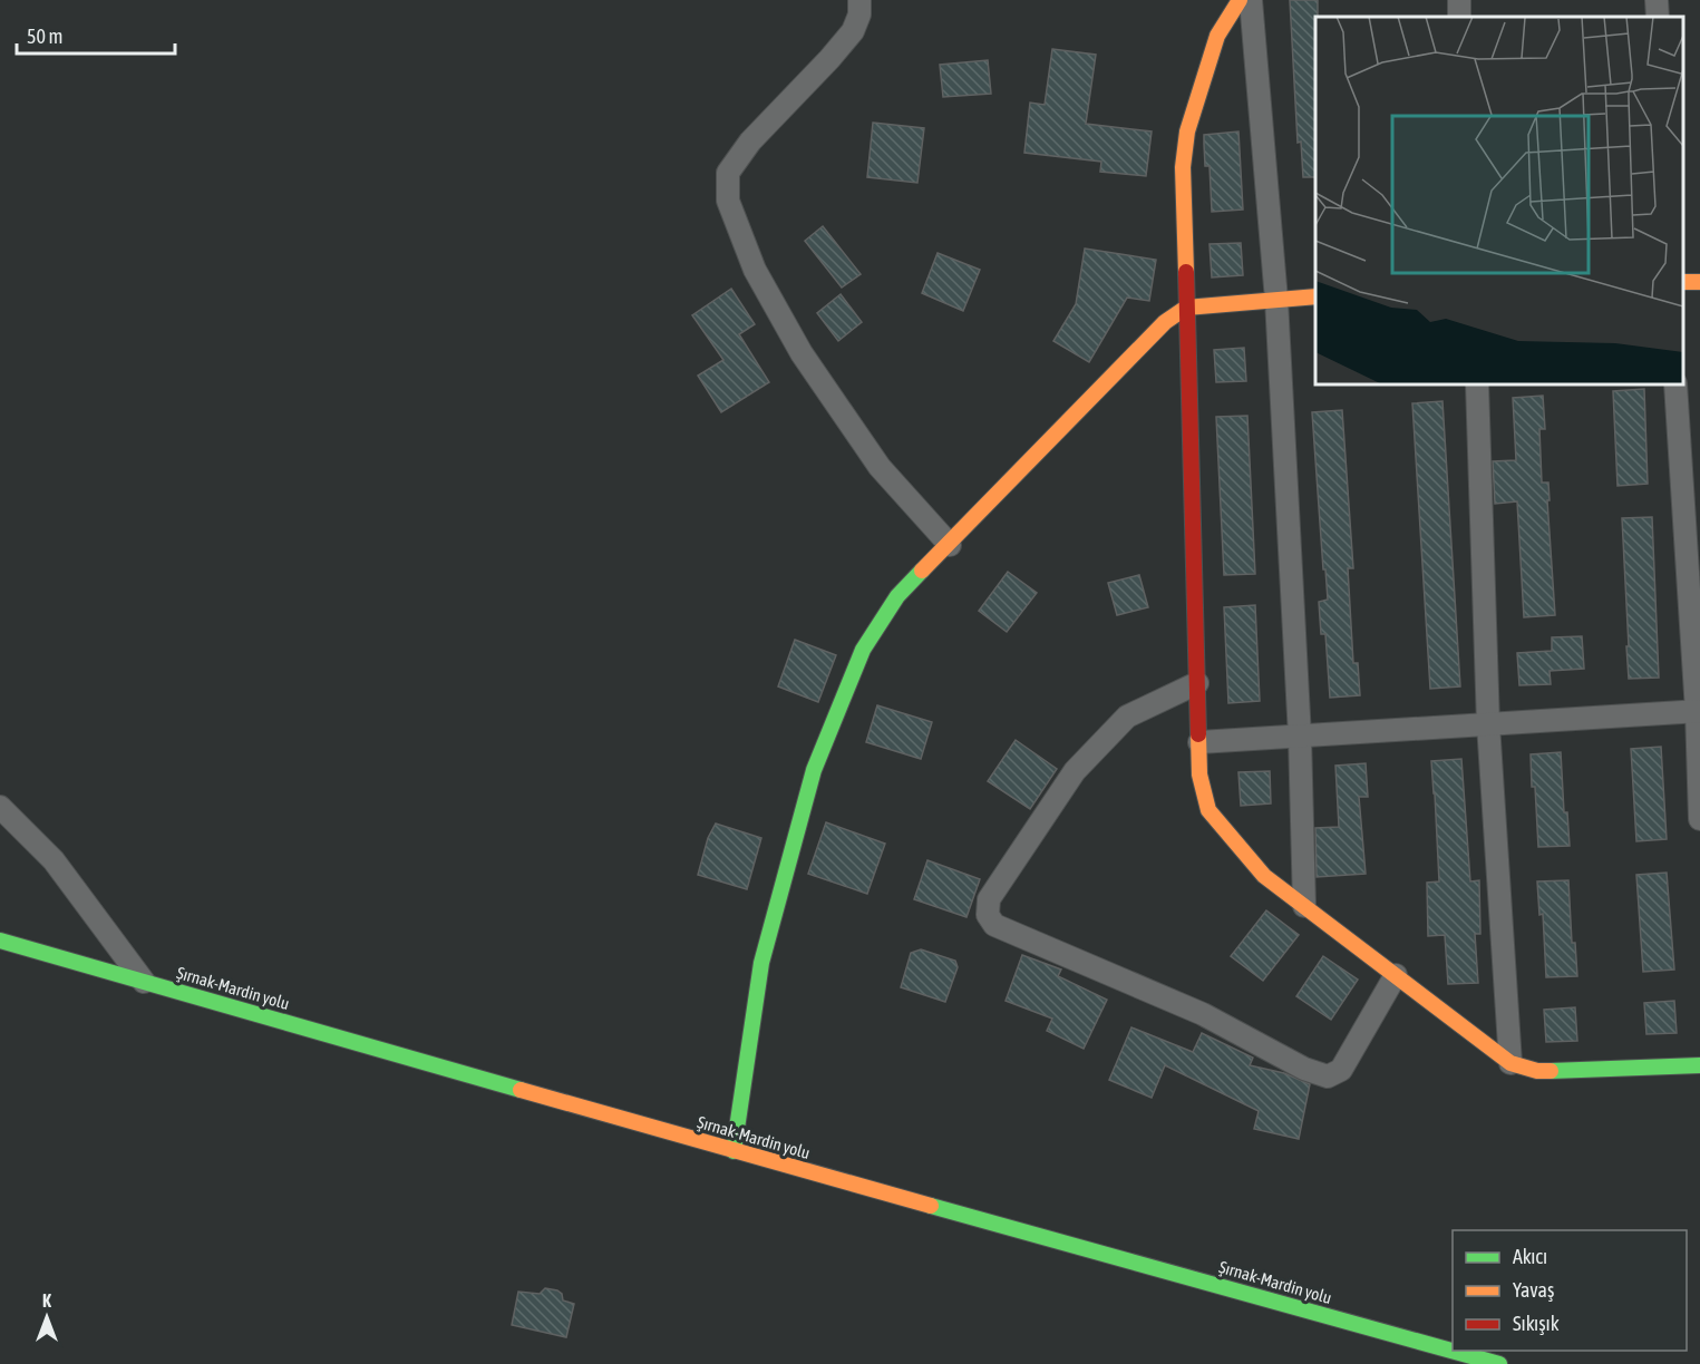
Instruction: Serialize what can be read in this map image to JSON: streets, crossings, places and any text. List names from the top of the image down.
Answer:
{
  "streets": {
    "street": ["Şırnak-Mardin yolu"]
  },
  "legend": ["Akıcı", "Yavaş", "Sıkışık"],
  "scale_bar": "50 m",
  "north": "top"
}
